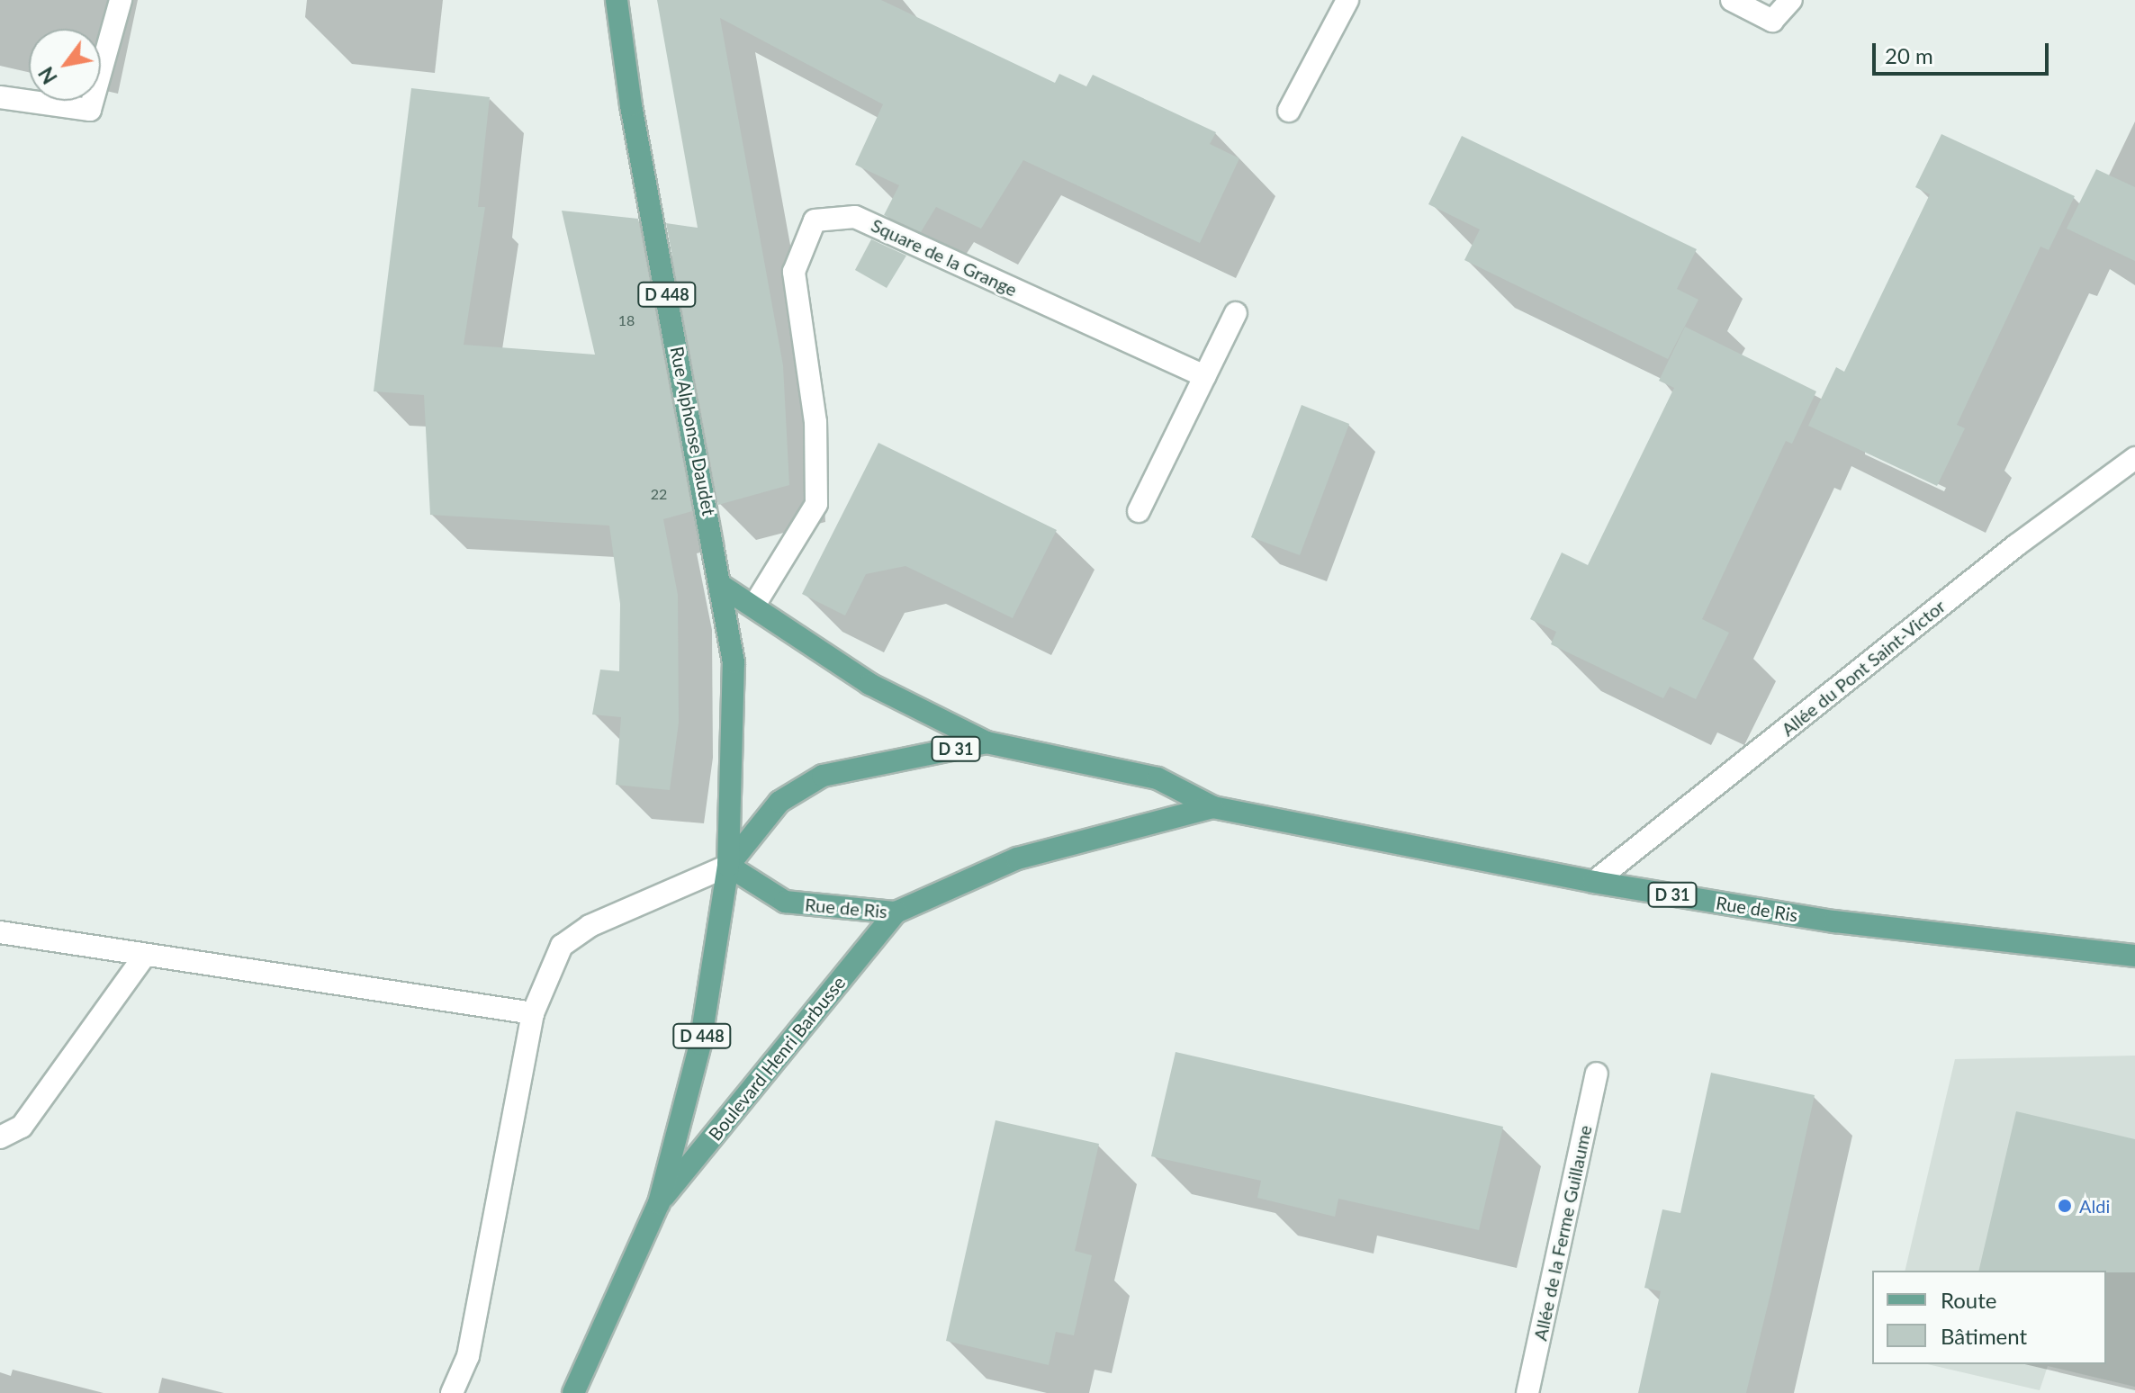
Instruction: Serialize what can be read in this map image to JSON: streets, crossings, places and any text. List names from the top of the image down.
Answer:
{
  "streets": {
    "main road": [
      "D 448",
      "Rue Alphonse Daudet",
      "D 31",
      "Rue de Ris",
      "Boulevard Henri Barbusse"
    ],
    "street": ["Square de la Grange", "Allée du Pont Saint-Victor", "Allée de la Ferme Guillaume"]
  },
  "crossings": [
    ["Square de la Grange", "Rue de Ris"],
    ["Rue Alphonse Daudet", "Rue de Ris"],
    ["Rue Alphonse Daudet", "Boulevard Henri Barbusse"],
    ["Allée du Pont Saint-Victor", "Rue de Ris"],
    ["Rue de Ris", "Boulevard Henri Barbusse"]
  ],
  "places": ["Aldi"],
  "house_numbers": ["18", "22"],
  "legend": ["Route", "Bâtiment"],
  "scale_bar": "20 m",
  "north": "bottom left"
}
